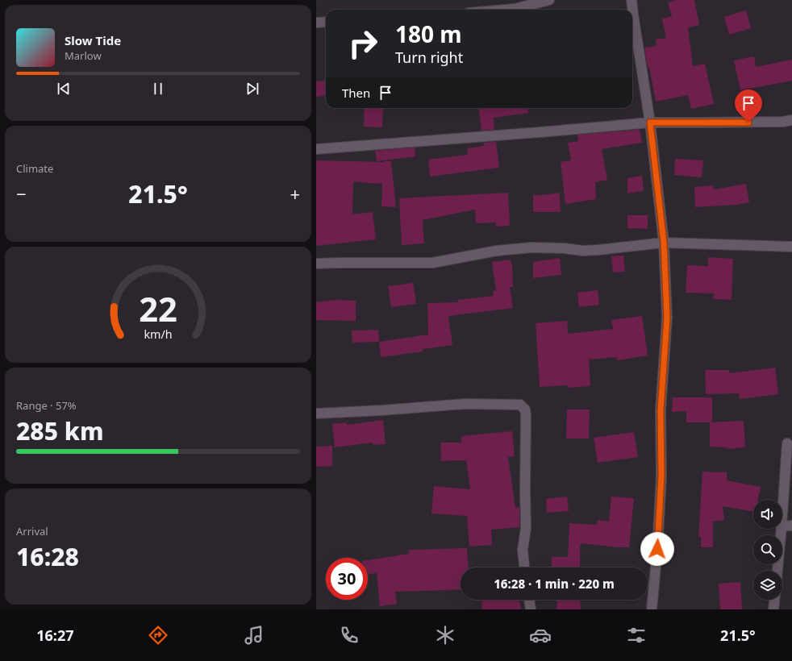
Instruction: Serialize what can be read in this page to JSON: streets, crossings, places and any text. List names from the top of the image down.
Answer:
{
  "page": {
    "turn": ["180 m", "Turn right"],
    "song": ["Slow Tide", "Marlow"],
    "then": "Then",
    "tile": [
      "Climate",
      ["Range · 57%", "285 km"],
      ["Arrival", "16:28"]
    ],
    "heat": ["−", "21.5°", "+"],
    "limit": "30",
    "trip": "16:28 · 1 min · 220 m",
    "tabs": ["16:27", "21.5°"],
    "gauge": ["22", "km/h"]
  }
}
